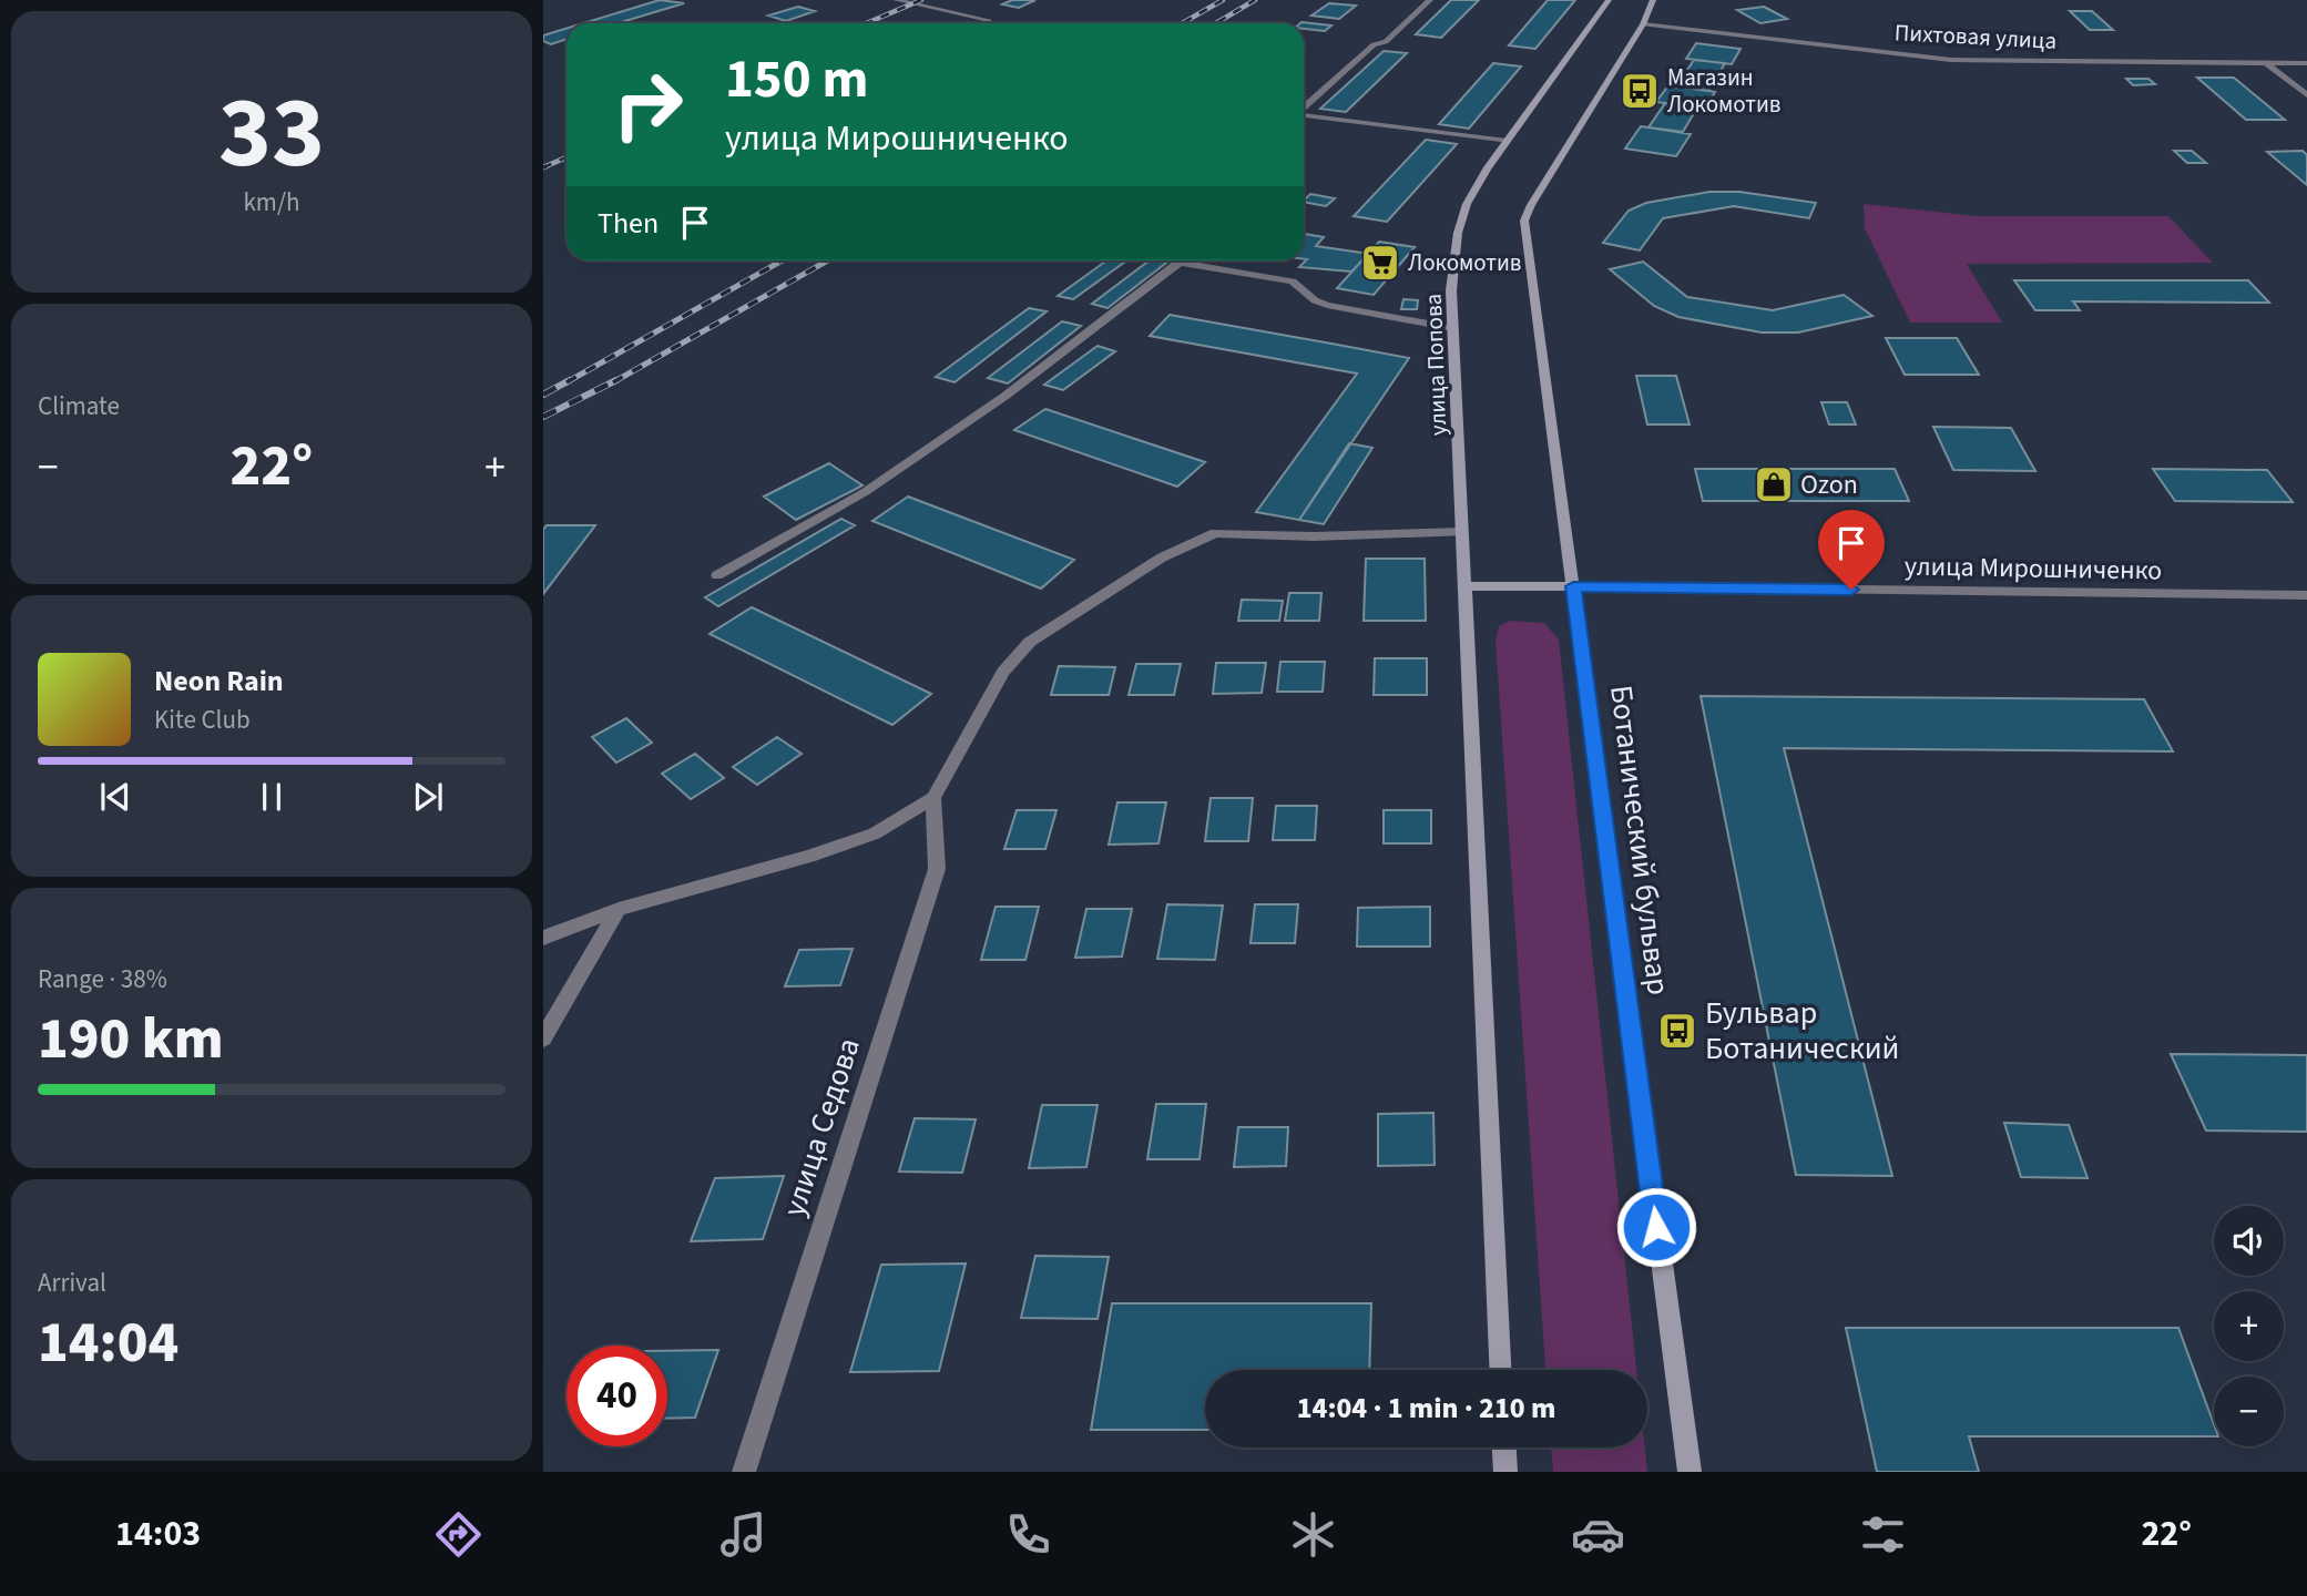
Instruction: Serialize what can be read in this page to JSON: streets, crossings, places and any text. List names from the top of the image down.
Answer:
{
  "streets": {
    "street": [
      "Пихтовая улица",
      "улица Попова",
      "улица Мирошниченко",
      "Ботанический бульвар",
      "улица Седова"
    ]
  },
  "crossings": [
    ["улица Мирошниченко", "Ботанический бульвар"]
  ],
  "places": {
    "bus stop": ["Магазин Локомотив", "Бульвар Ботанический"],
    "supermarket": ["Локомотив"],
    "shop": ["Ozon"]
  },
  "page": {
    "tile": [
      ["33", "km/h"],
      "Climate",
      ["Range · 38%", "190 km"],
      ["Arrival", "14:04"]
    ],
    "turn": ["150 m", "улица Мирошниченко"],
    "then": "Then",
    "heat": ["−", "22°", "+"],
    "song": ["Neon Rain", "Kite Club"],
    "map_buttons": ["+", "−"],
    "limit": "40",
    "trip": "14:04 · 1 min · 210 m",
    "tabs": ["14:03", "22°"]
  }
}
